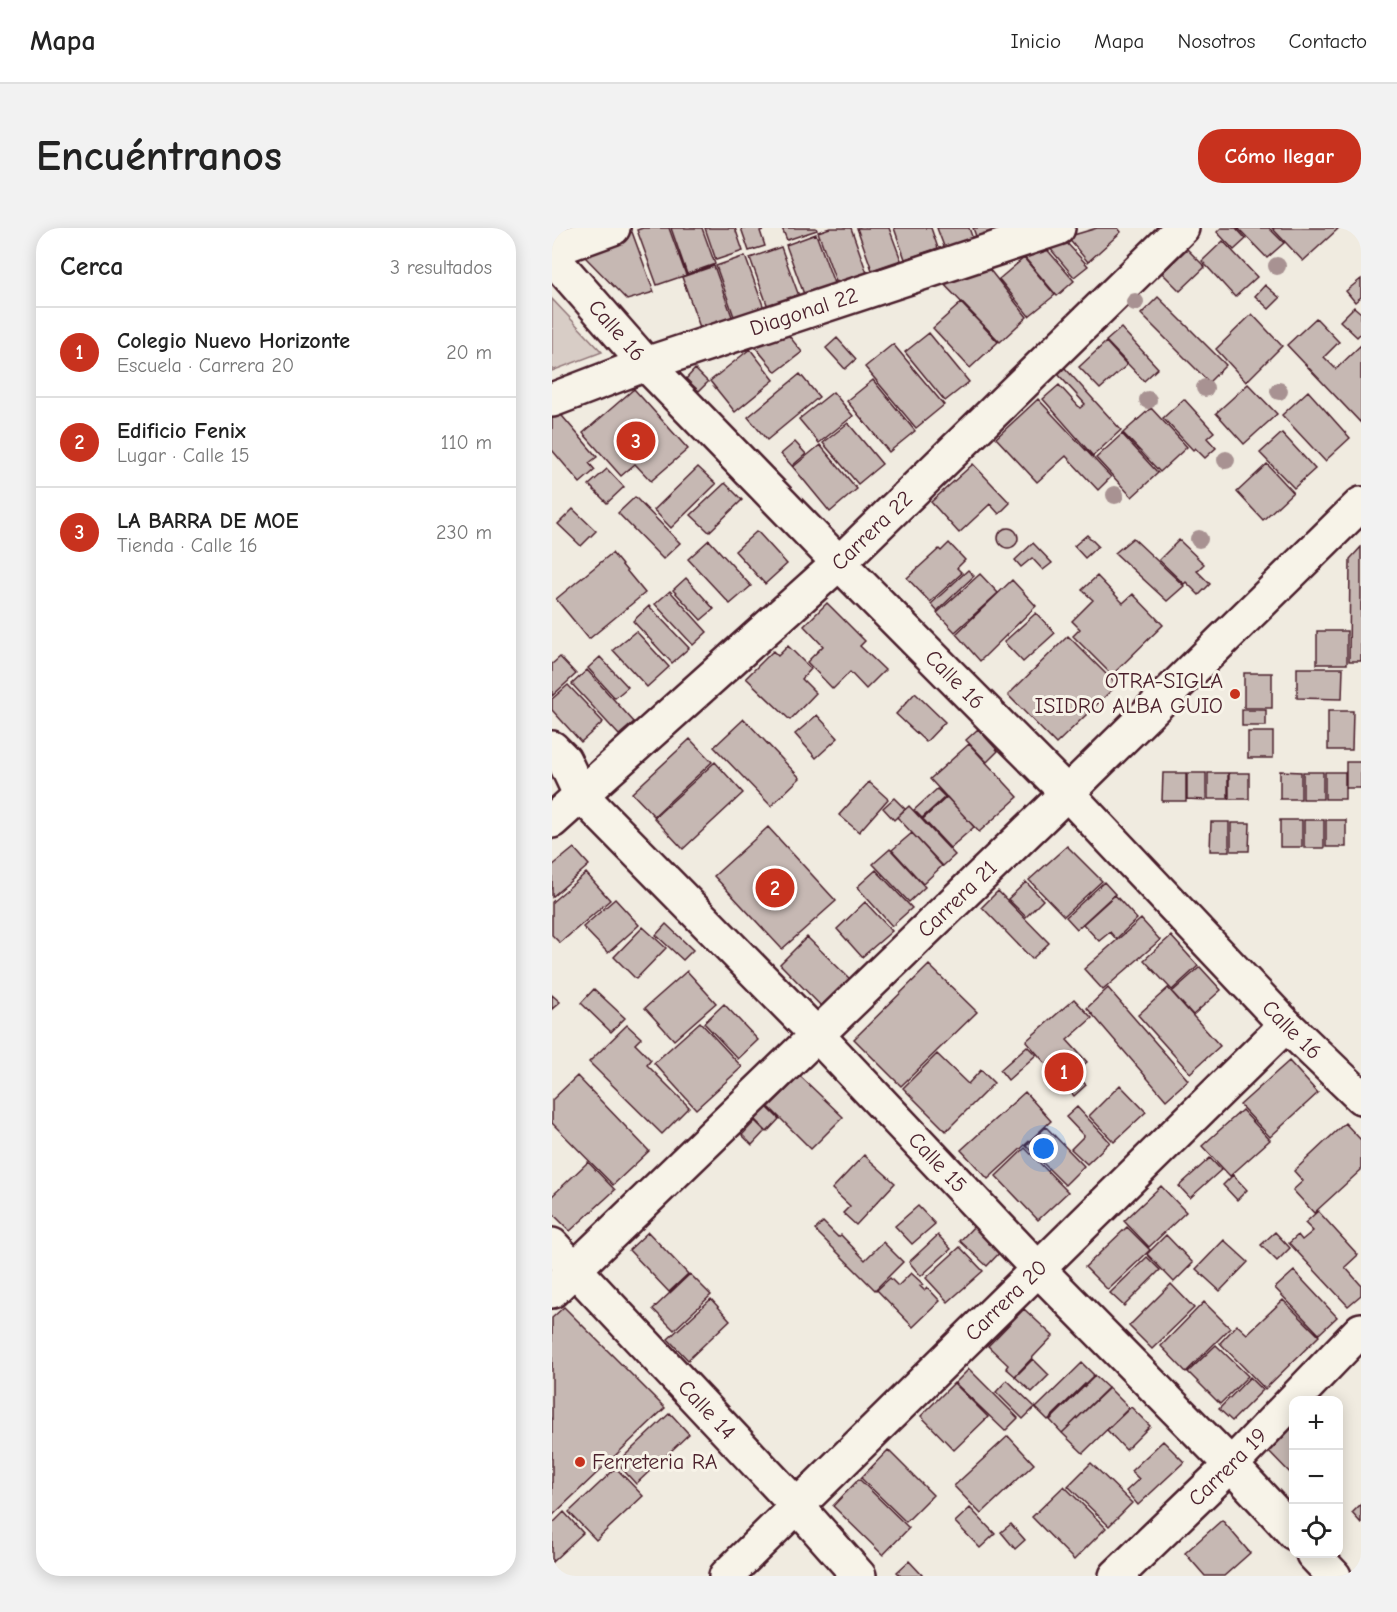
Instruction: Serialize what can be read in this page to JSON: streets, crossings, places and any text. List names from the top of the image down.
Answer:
{
  "streets": {
    "street": [
      "Diagonal 22",
      "Calle 16",
      "Carrera 22",
      "Carrera 21",
      "Calle 15",
      "Carrera 20",
      "Calle 14",
      "Carrera 19"
    ]
  },
  "crossings": [
    ["Diagonal 22", "Calle 16"],
    ["Calle 16", "Carrera 22"],
    ["Calle 16", "Carrera 21"],
    ["Calle 16", "Carrera 20"],
    ["Carrera 22", "Calle 15"],
    ["Carrera 21", "Calle 15"],
    ["Carrera 21", "Calle 14"],
    ["Calle 15", "Carrera 20"],
    ["Calle 15", "Carrera 19"],
    ["Carrera 20", "Calle 14"]
  ],
  "places": ["OTRA-SIGLA ISIDRO ALBA GUIO", "Ferreteria RA"],
  "page": {
    "header": "Mapa",
    "nav": [
      "Inicio",
      "Mapa",
      "Nosotros",
      "Contacto"
    ],
    "buttons": "Cómo llegar",
    "title": "Encuéntranos",
    "heading": ["Cerca", "3 resultados"],
    "list": [
      {
        "mark": "1",
        "name": "Colegio Nuevo Horizonte",
        "note": "Escuela · Carrera 20",
        "value": "20 m"
      },
      {
        "mark": "2",
        "name": "Edificio Fenix",
        "note": "Lugar · Calle 15",
        "value": "110 m"
      },
      {
        "mark": "3",
        "name": "LA BARRA DE MOE",
        "note": "Tienda · Calle 16",
        "value": "230 m"
      }
    ],
    "pins": ["3", "2", "1"],
    "map_buttons": ["+", "−"]
  }
}
